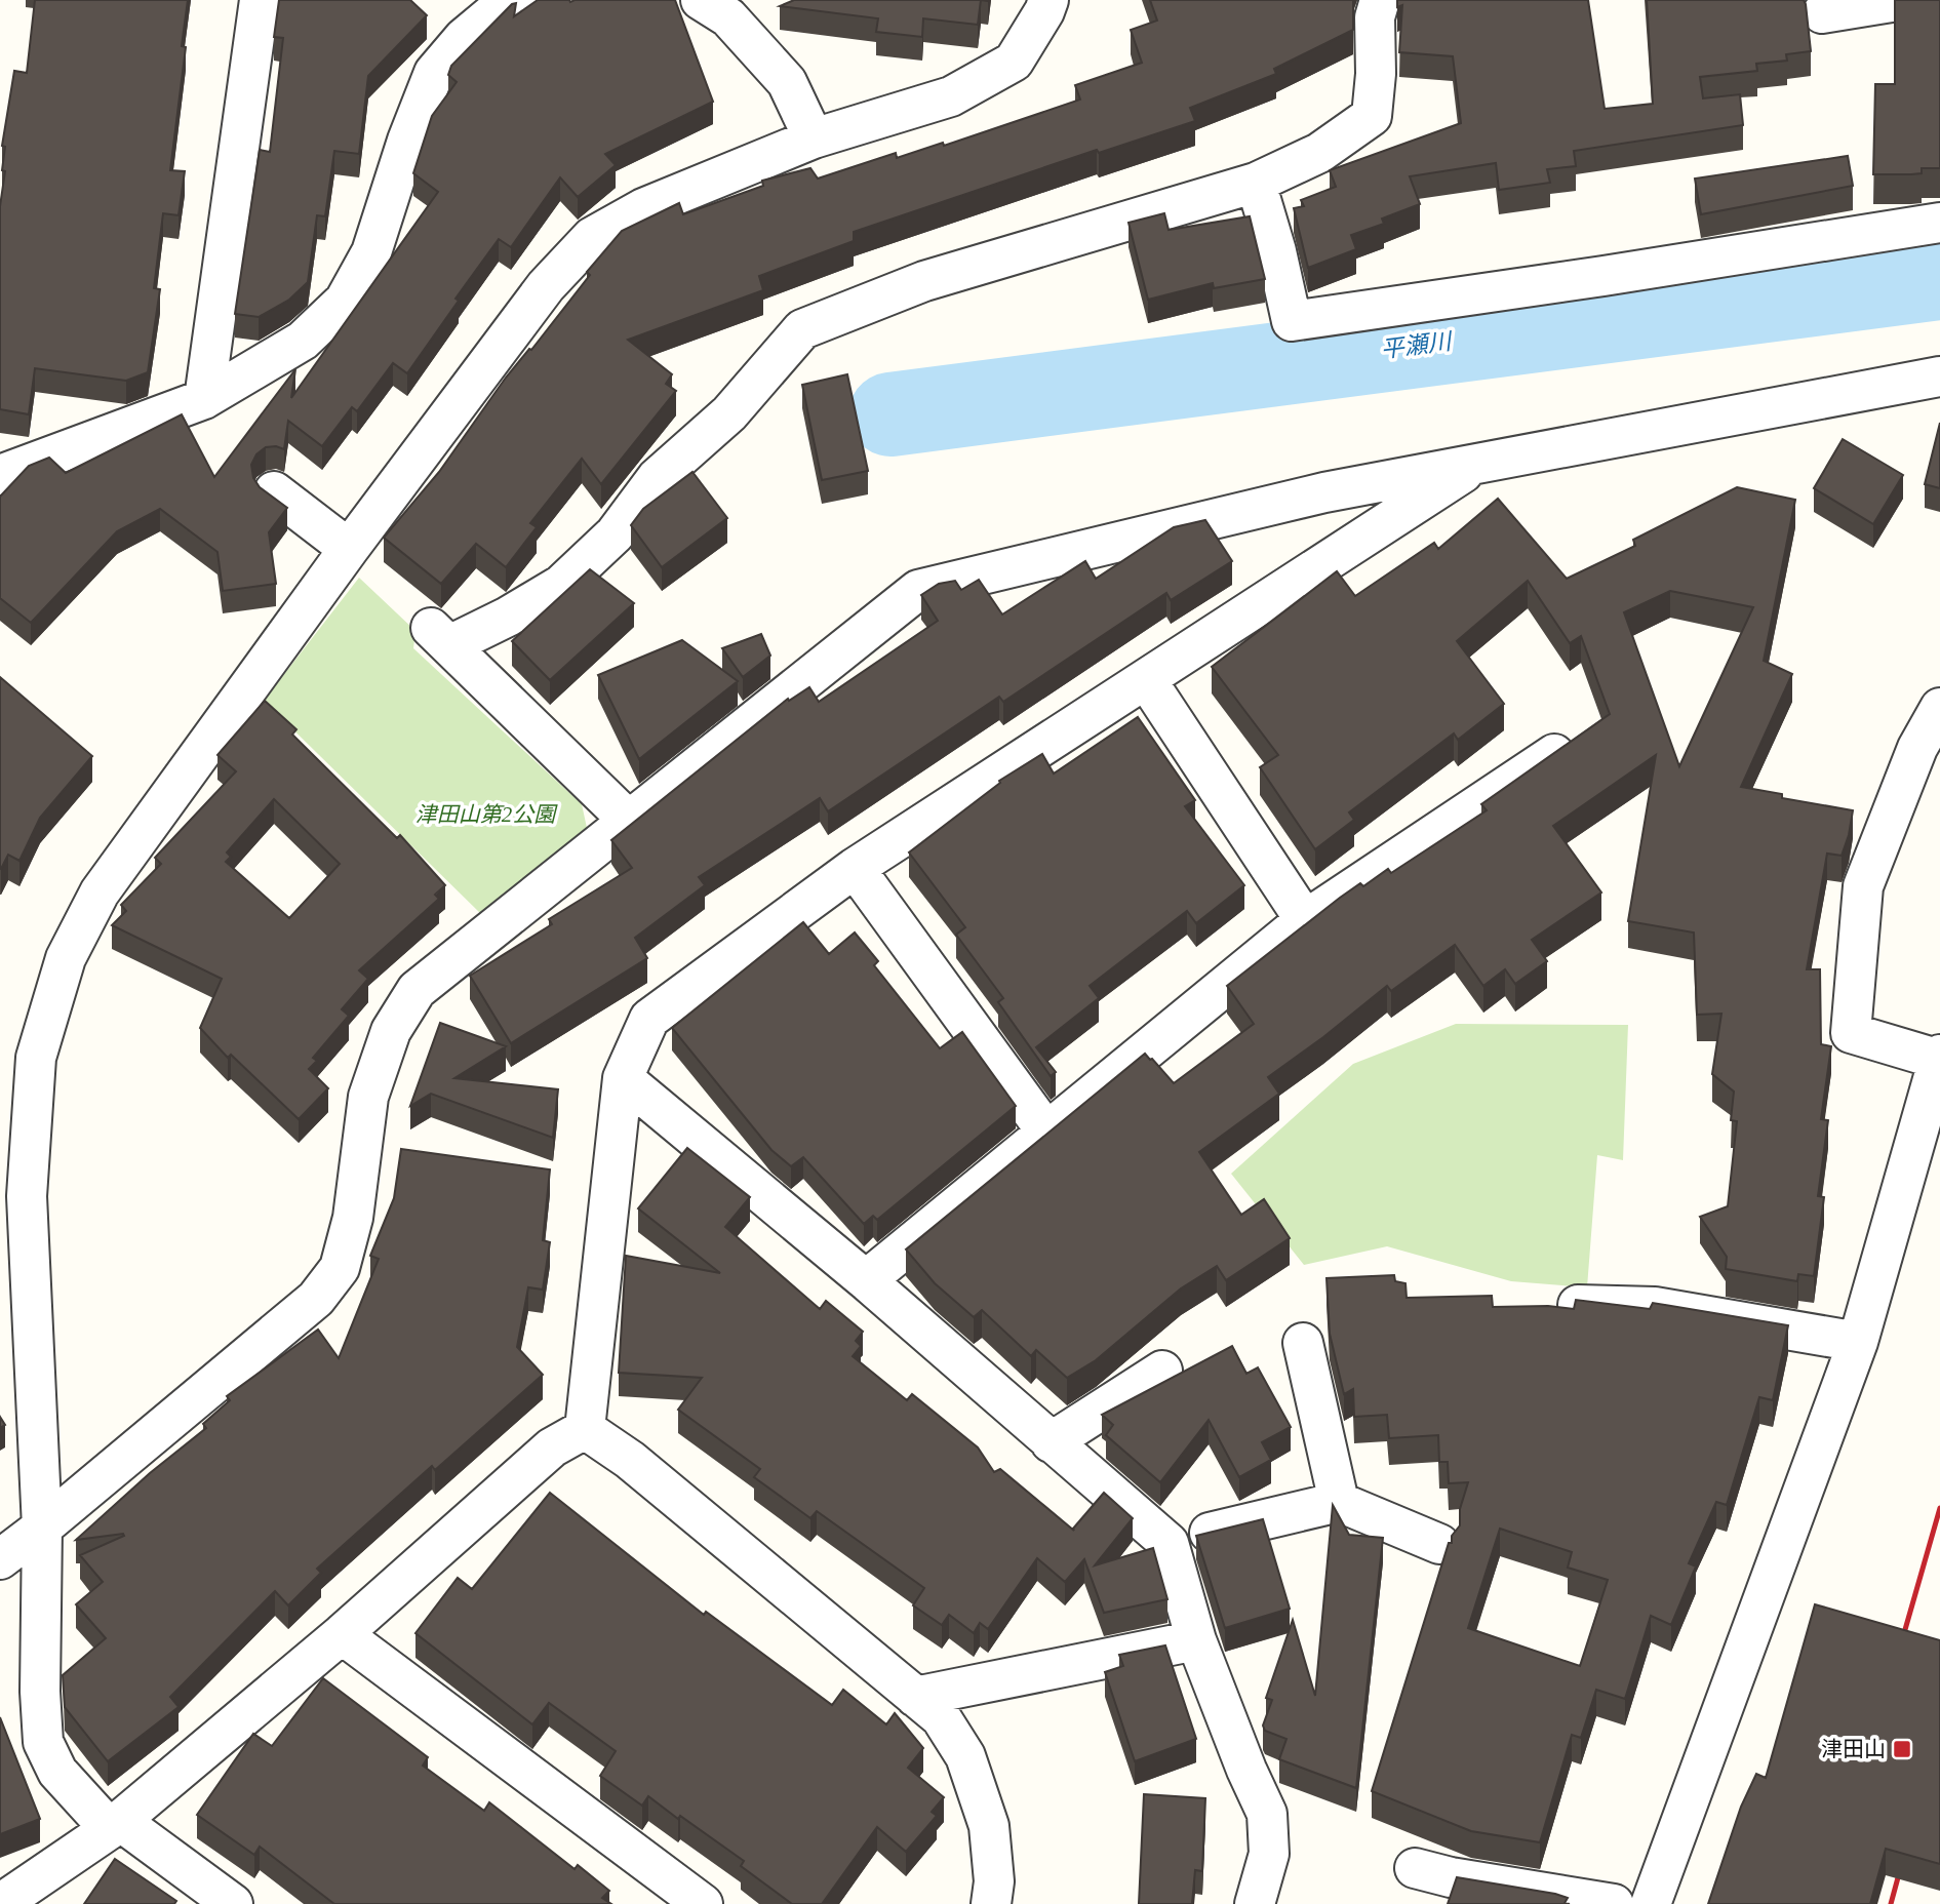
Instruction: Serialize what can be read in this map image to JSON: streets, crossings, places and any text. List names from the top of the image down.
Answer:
{
  "water": ["平瀬川"],
  "parks": ["津田山第2公園"],
  "places": {
    "transit": ["津田山"]
  }
}
